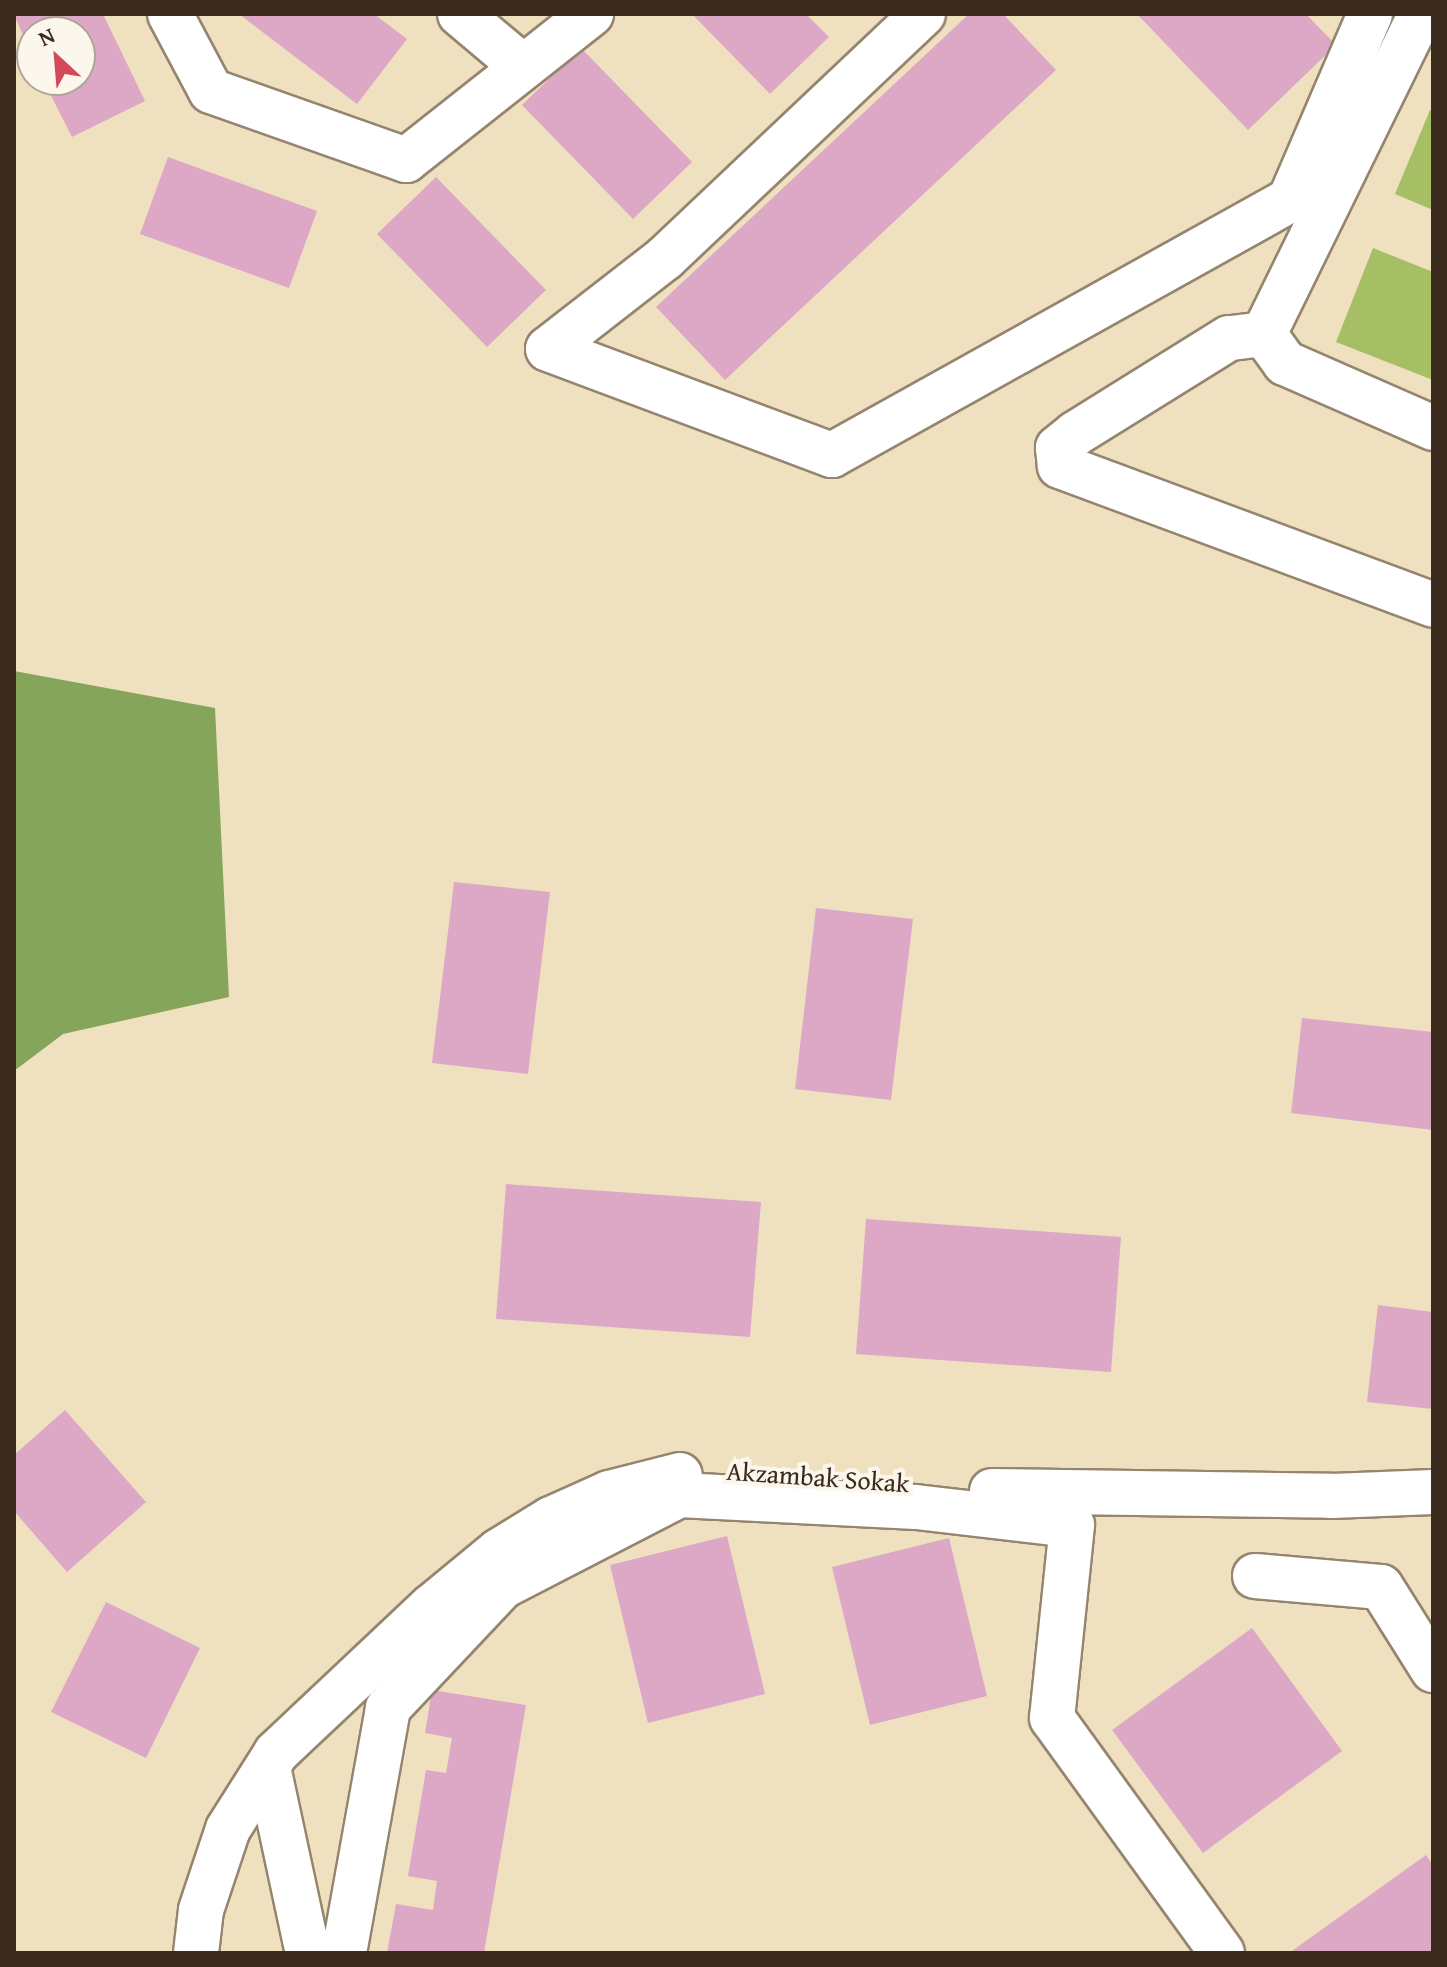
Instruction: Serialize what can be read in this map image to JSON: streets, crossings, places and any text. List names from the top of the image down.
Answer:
{
  "streets": {
    "street": ["Akzambak Sokak"]
  },
  "north": "top left"
}
